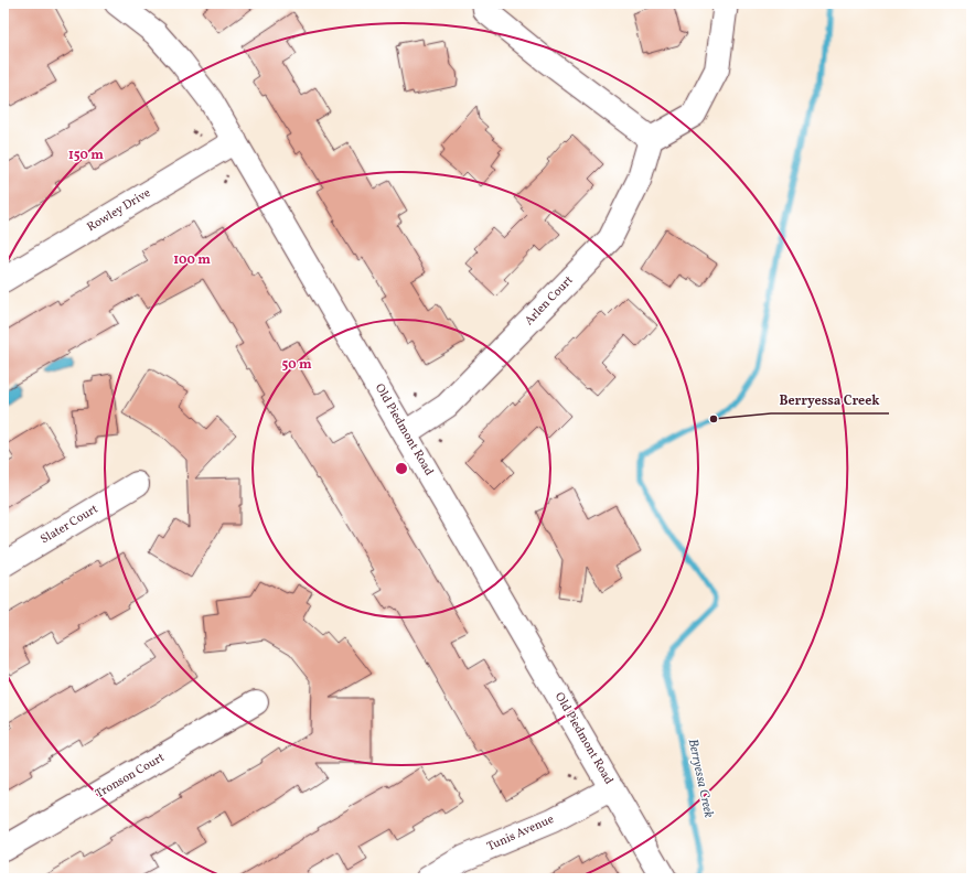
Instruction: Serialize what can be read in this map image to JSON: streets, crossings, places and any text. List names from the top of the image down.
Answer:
{
  "streets": {
    "street": [
      "Rowley Drive",
      "Arlen Court",
      "Old Piedmont Road",
      "Slater Court",
      "Tronson Court",
      "Tunis Avenue"
    ]
  },
  "crossings": [
    ["Rowley Drive", "Old Piedmont Road"],
    ["Arlen Court", "Old Piedmont Road"],
    ["Old Piedmont Road", "Tunis Avenue"]
  ],
  "water": ["Berryessa Creek"],
  "places": ["Berryessa Creek"],
  "rings": ["150 m", "100 m", "50 m"]
}
